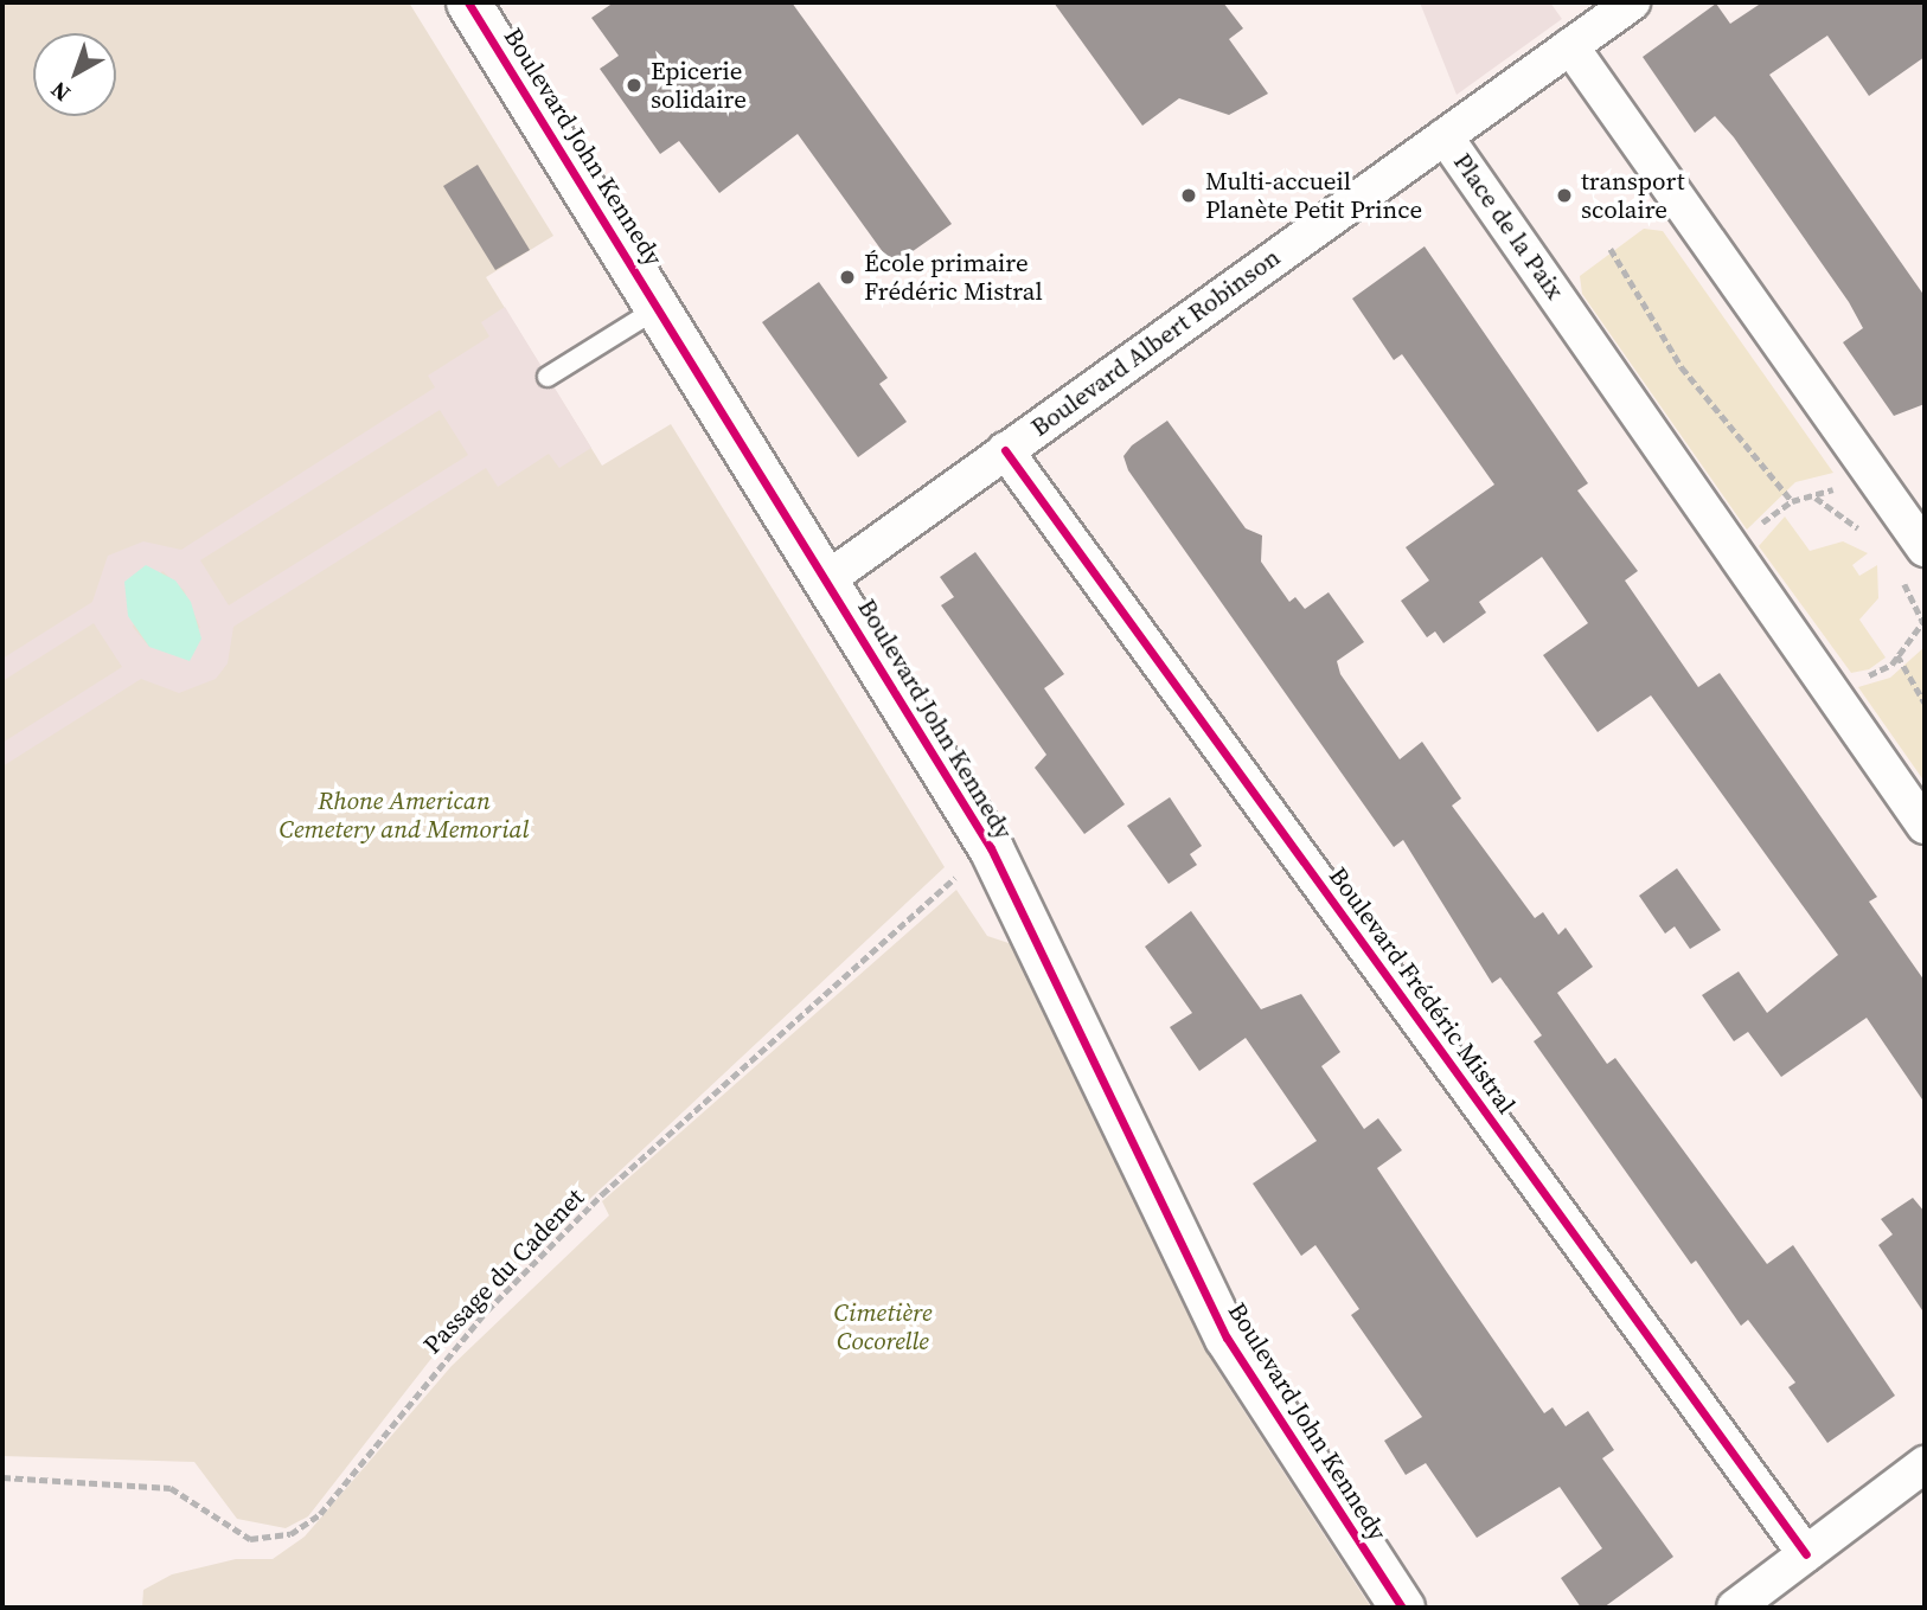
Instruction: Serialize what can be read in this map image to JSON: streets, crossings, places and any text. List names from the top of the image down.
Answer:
{
  "streets": {
    "street": [
      "Boulevard John Kennedy",
      "Place de la Paix",
      "Boulevard Albert Robinson",
      "Boulevard Frédéric Mistral"
    ],
    "path": ["Passage du Cadenet"]
  },
  "crossings": [
    ["Boulevard John Kennedy", "Boulevard Albert Robinson"],
    ["Boulevard John Kennedy", "Passage du Cadenet"],
    ["Place de la Paix", "Boulevard Albert Robinson"],
    ["Boulevard Albert Robinson", "Boulevard Frédéric Mistral"]
  ],
  "parks": ["Rhone American Cemetery and Memorial", "Cimetière Cocorelle"],
  "places": [
    "Epicerie solidaire",
    "Multi-accueil Planète Petit Prince",
    "transport scolaire",
    "École primaire Frédéric Mistral"
  ],
  "north": "bottom left"
}
